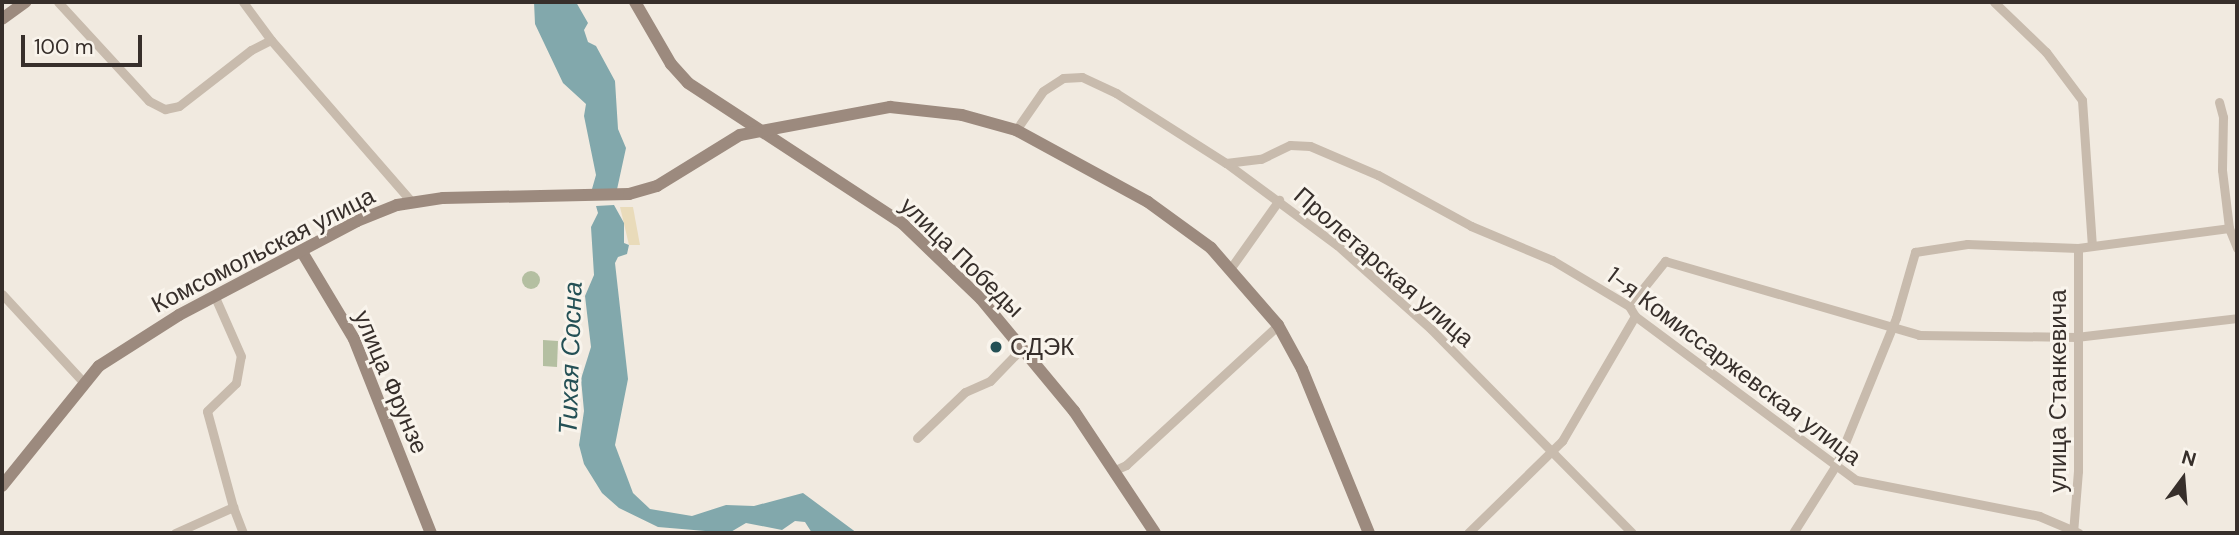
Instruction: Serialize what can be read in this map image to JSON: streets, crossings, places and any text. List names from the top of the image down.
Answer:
{
  "streets": {
    "street": [
      "Комсомольская улица",
      "улица Победы",
      "Пролетарская улица",
      "1-я Комиссаржевская улица",
      "улица Фрунзе",
      "улица Станкевича"
    ]
  },
  "crossings": [
    ["Комсомольская улица", "улица Победы"],
    ["Комсомольская улица", "Пролетарская улица"],
    ["Комсомольская улица", "улица Фрунзе"],
    ["Пролетарская улица", "1-я Комиссаржевская улица"],
    ["1-я Комиссаржевская улица", "улица Станкевича"]
  ],
  "water": ["Тихая Сосна"],
  "places": ["СДЭК"],
  "scale_bar": "100 m",
  "north": "top"
}
